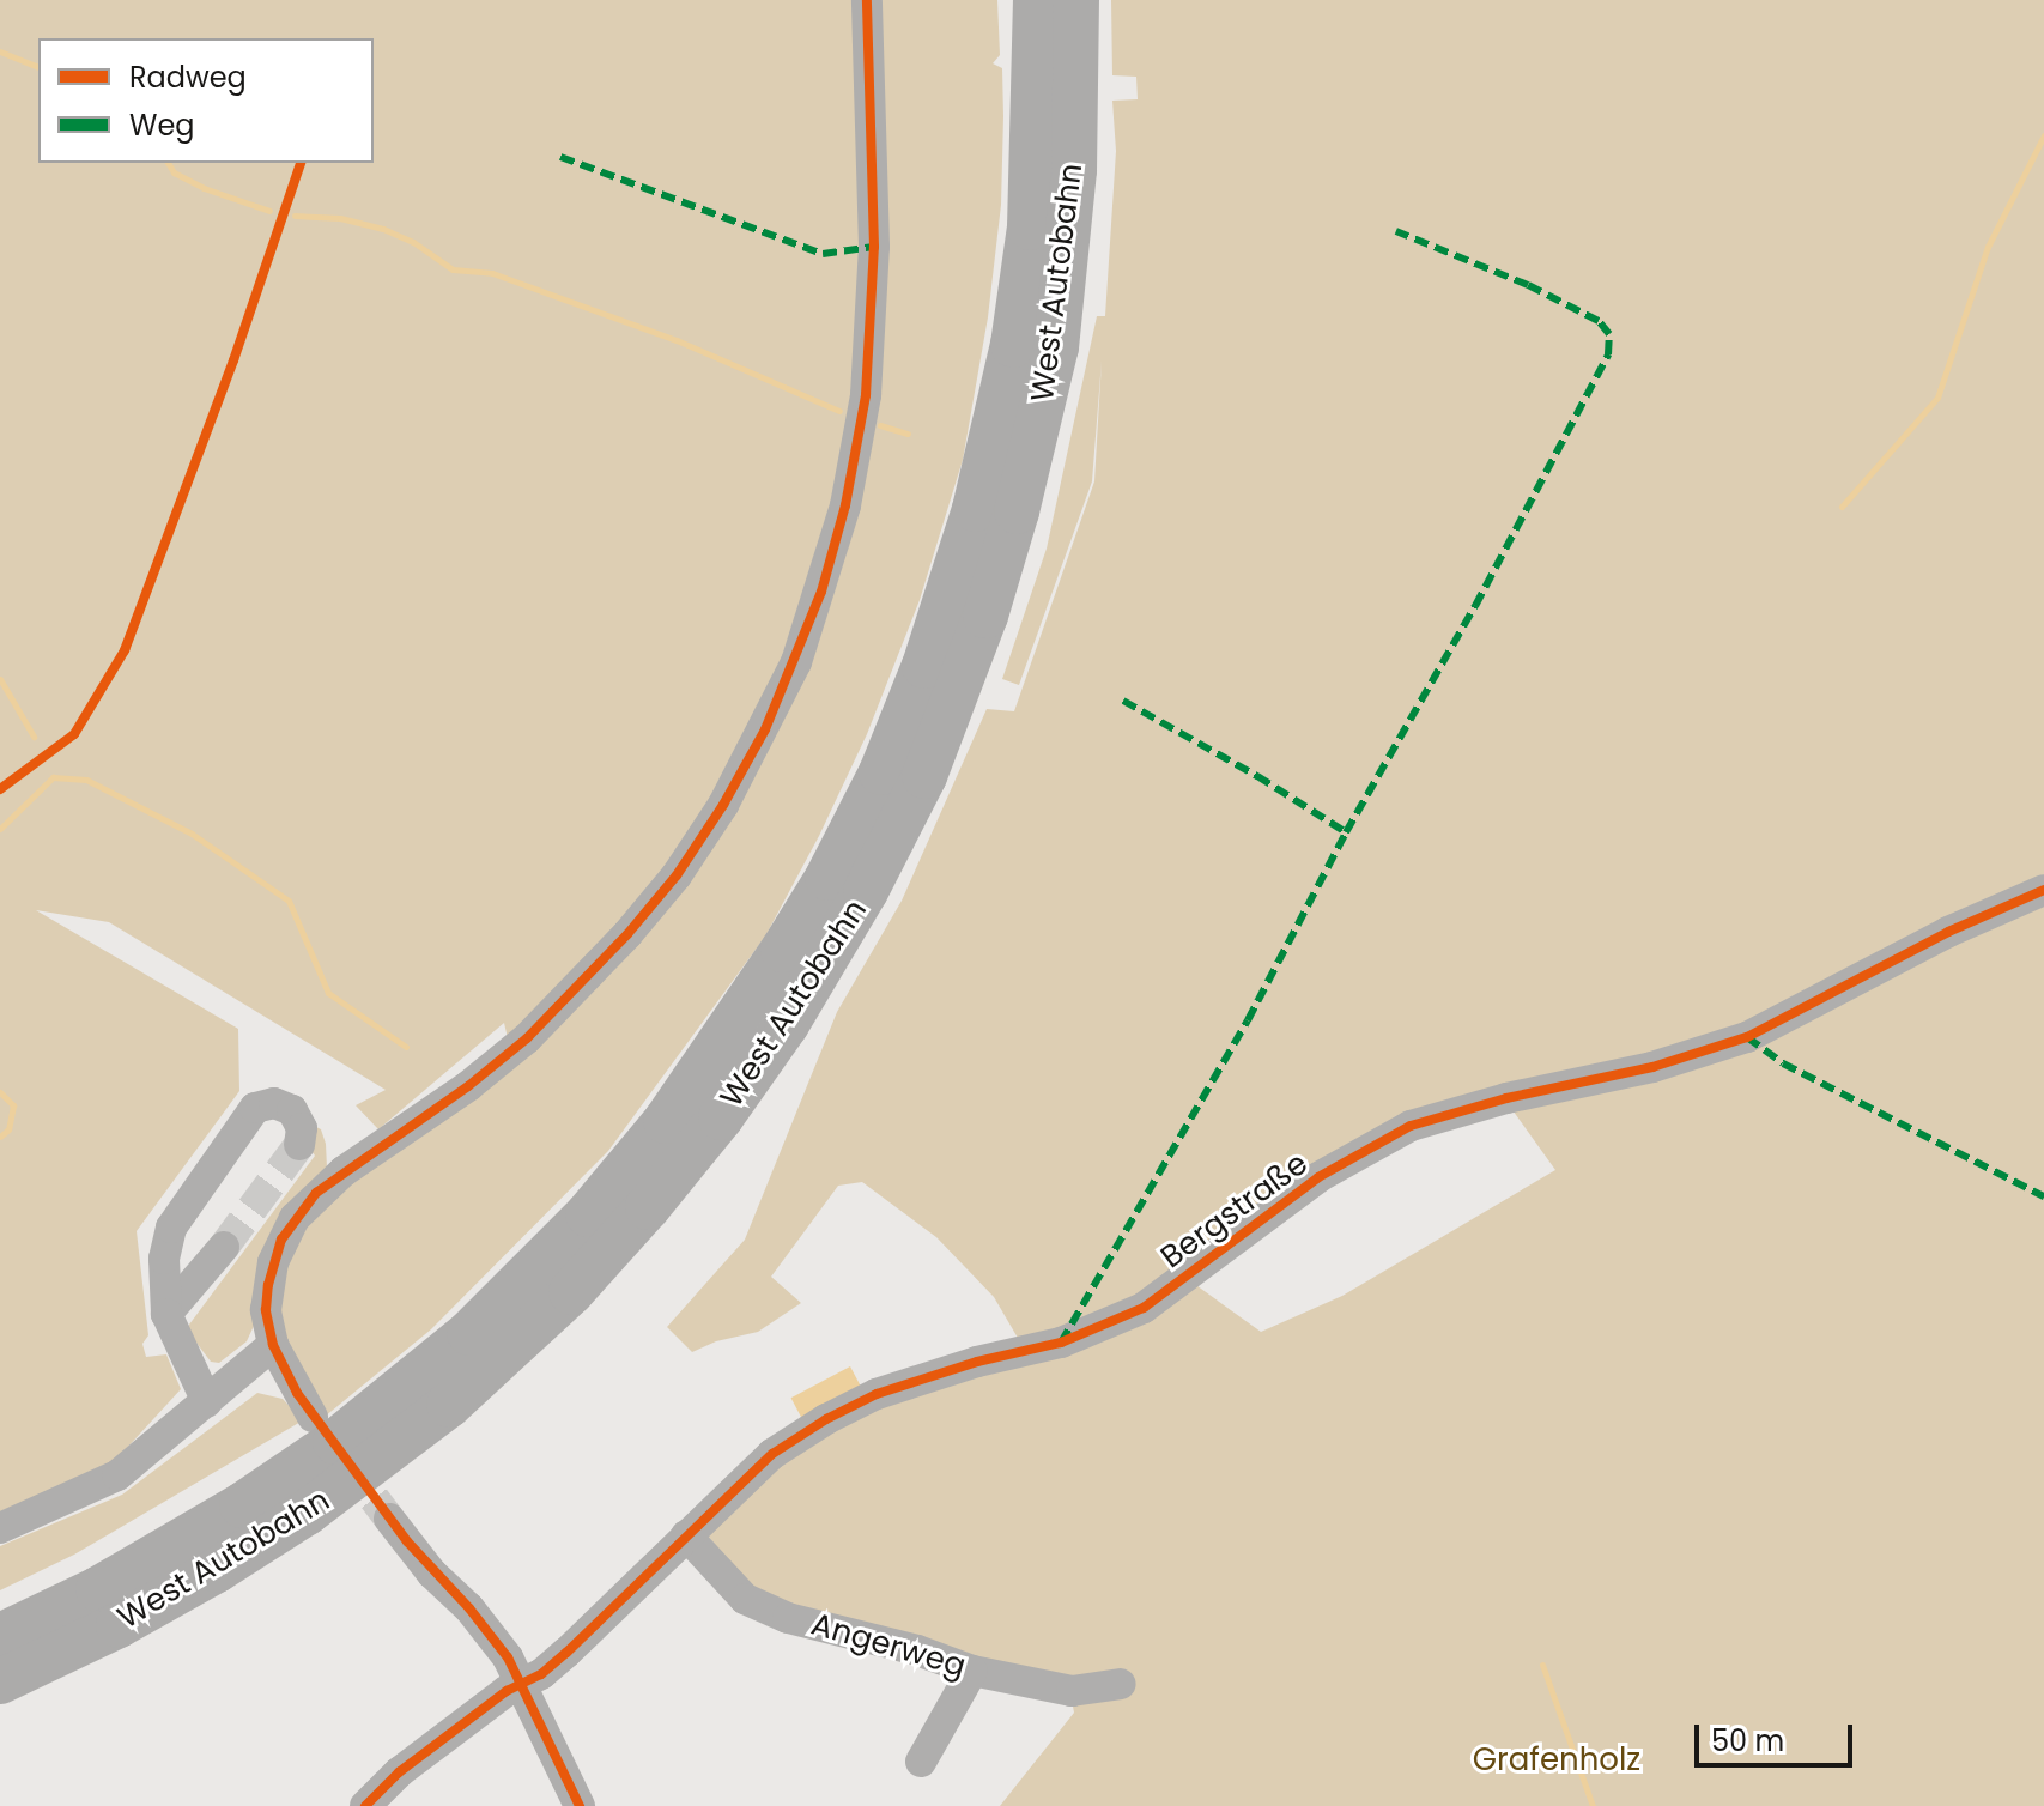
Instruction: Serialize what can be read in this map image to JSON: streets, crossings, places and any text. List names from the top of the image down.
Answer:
{
  "streets": {
    "highway": ["West Autobahn"],
    "street": ["Bergstraße", "Angerweg"]
  },
  "crossings": [
    ["Bergstraße", "Angerweg"]
  ],
  "parks": ["Grafenholz"],
  "legend": ["Radweg", "Weg"],
  "scale_bar": "50 m"
}
